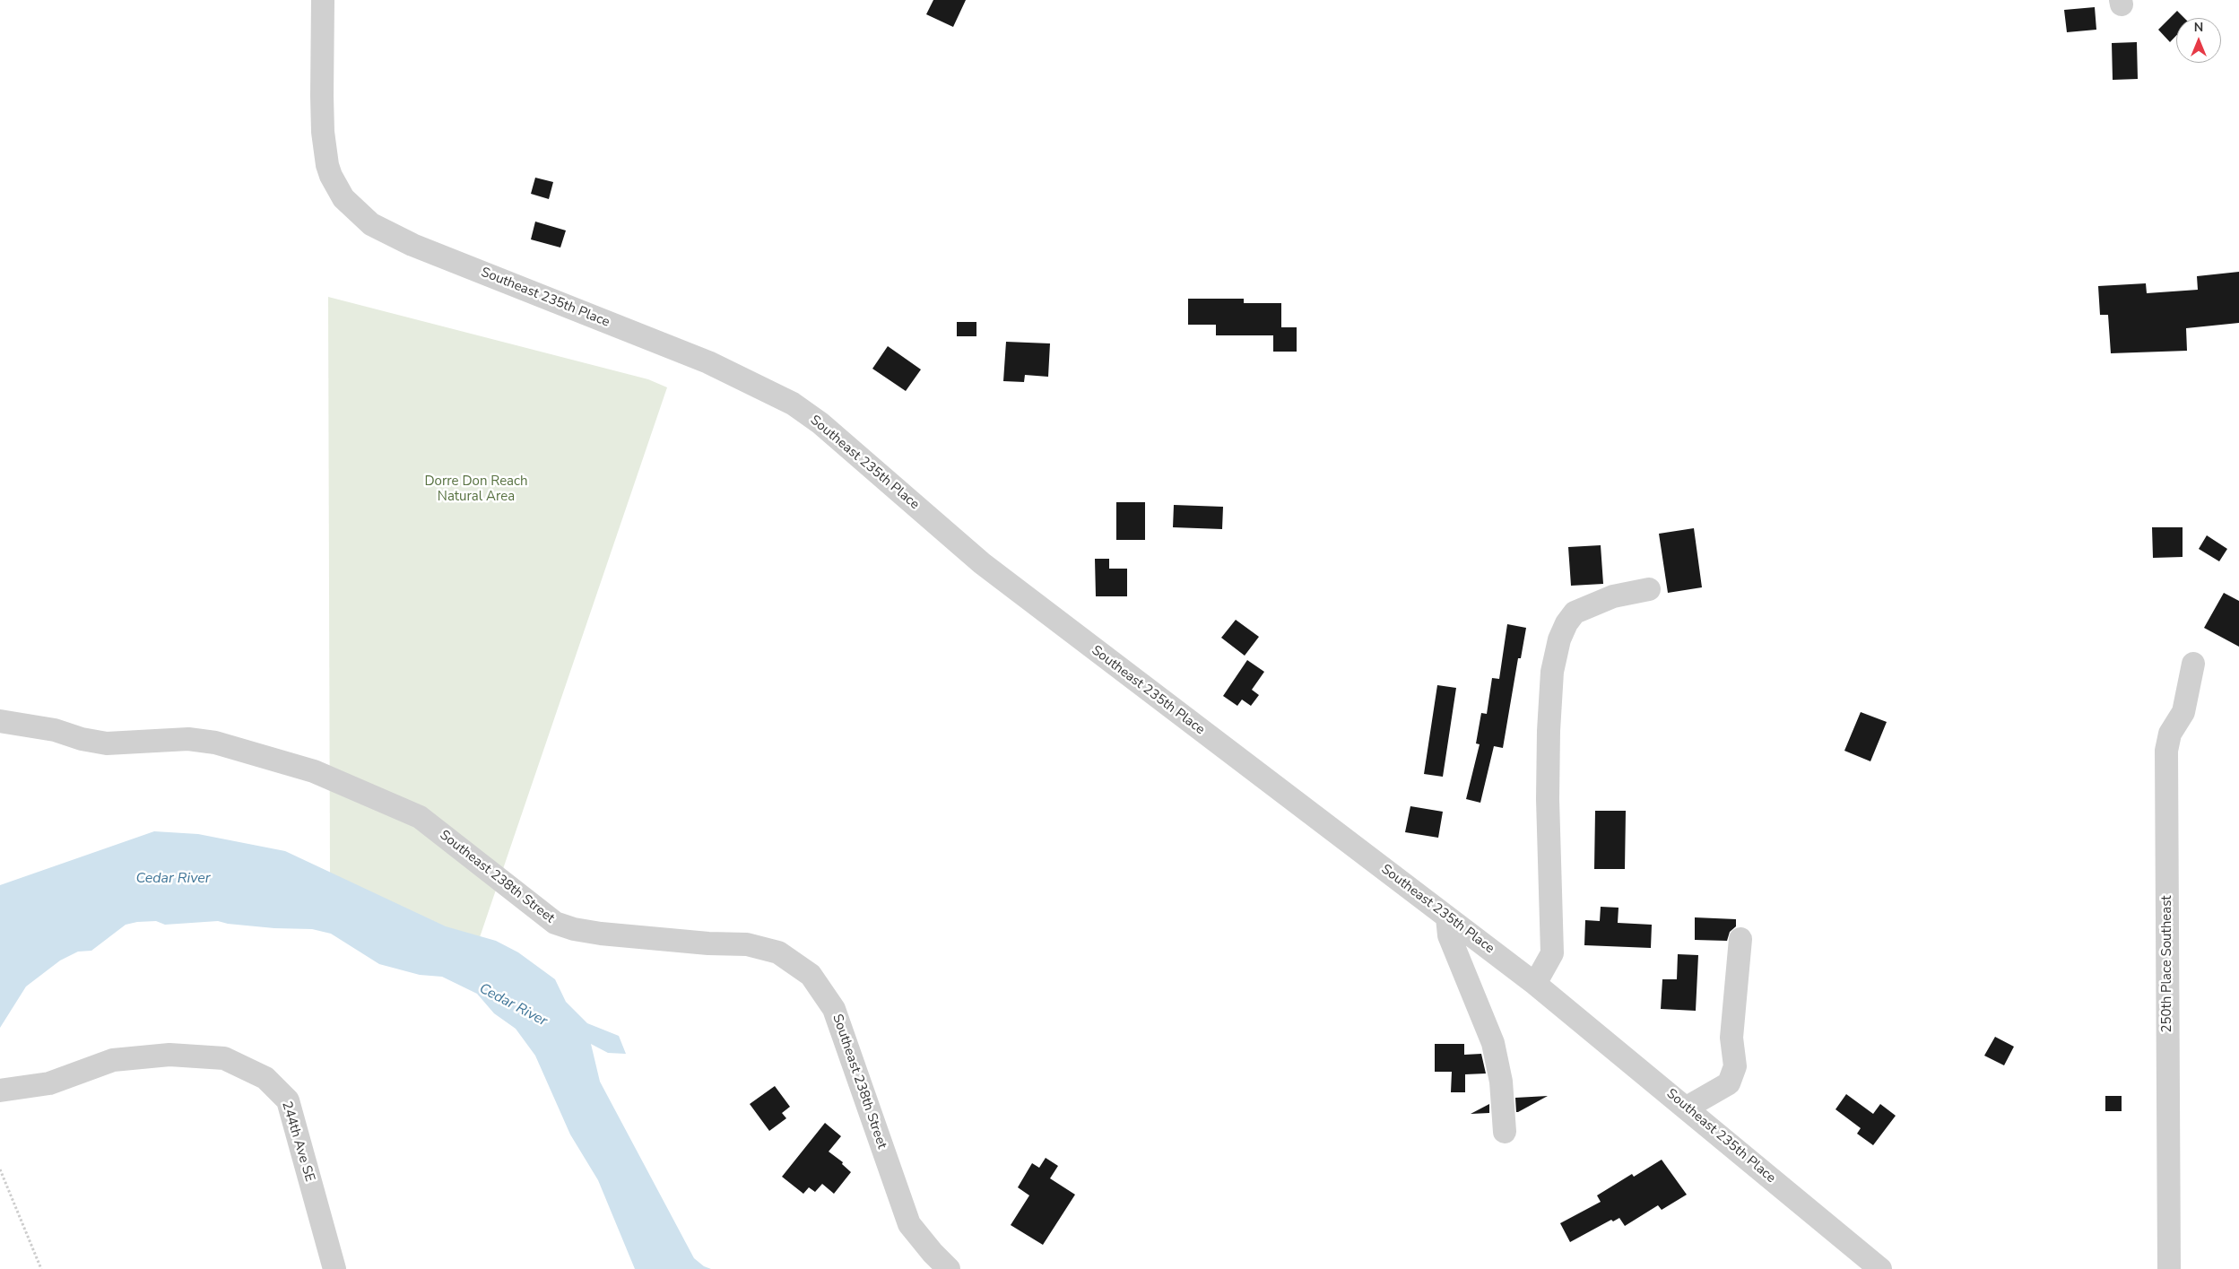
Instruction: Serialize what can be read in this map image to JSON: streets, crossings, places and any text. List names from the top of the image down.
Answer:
{
  "streets": {
    "street": [
      "Southeast 235th Place",
      "Southeast 238th Street",
      "250th Place Southeast",
      "244th Ave SE"
    ]
  },
  "water": ["Cedar River"],
  "parks": ["Dorre Don Reach Natural Area"],
  "north": "top"
}
